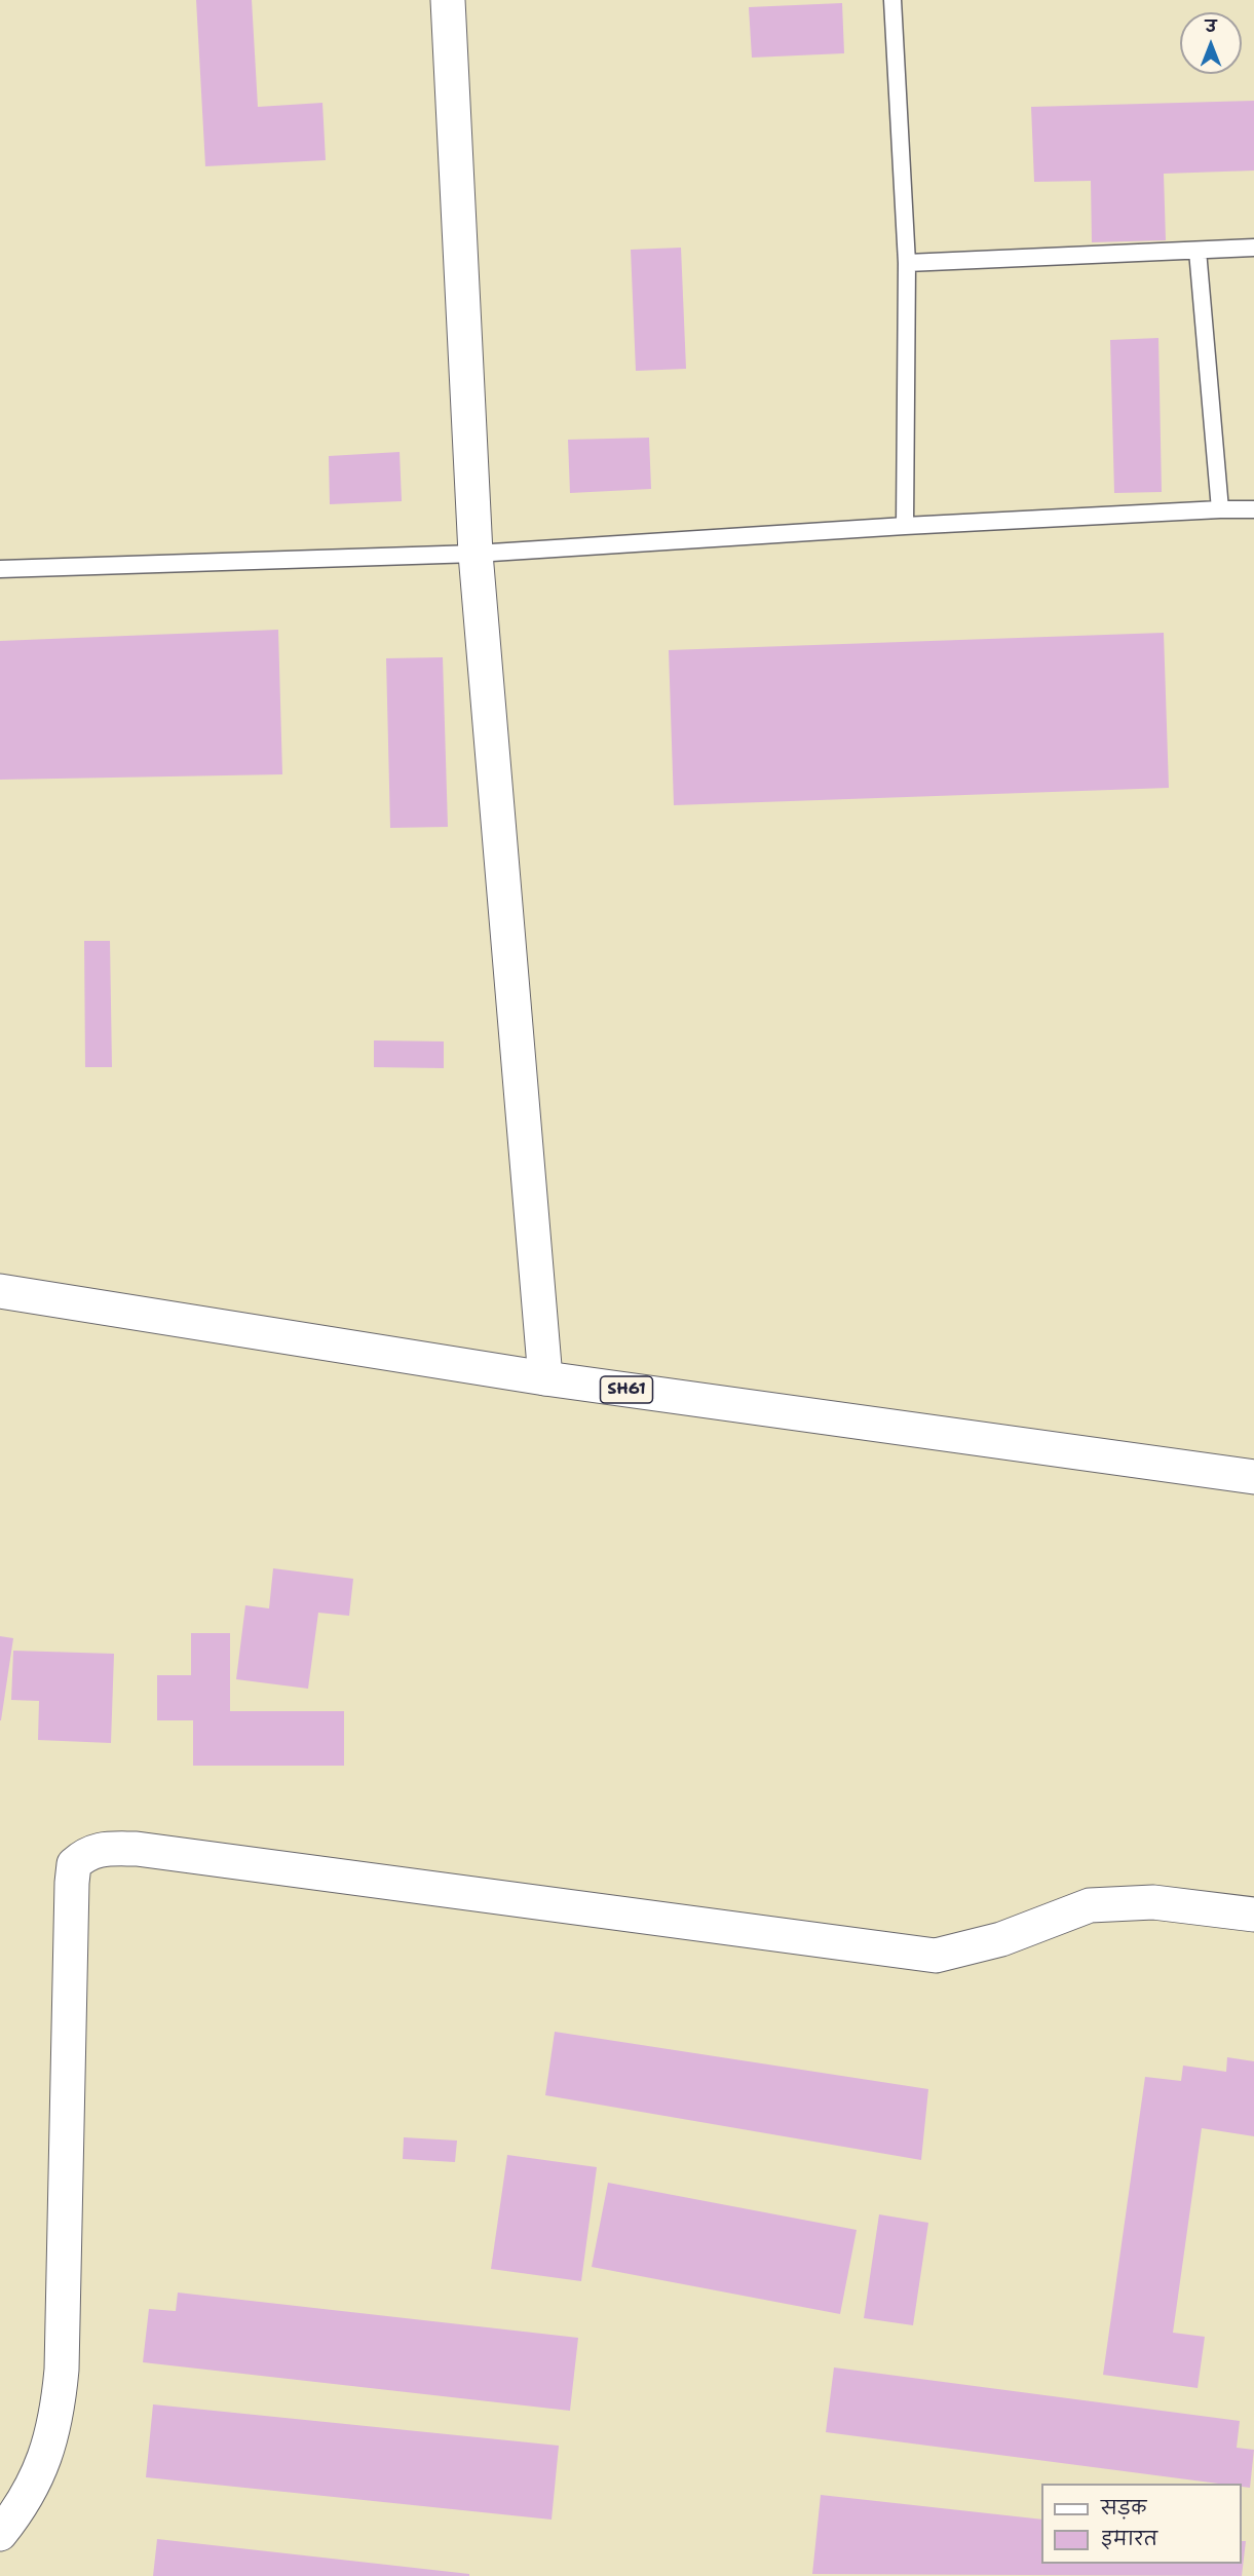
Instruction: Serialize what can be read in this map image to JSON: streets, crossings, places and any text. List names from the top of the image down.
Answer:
{
  "streets": {
    "street": ["SH61"]
  },
  "legend": ["सड़क", "इमारत"],
  "north": "top"
}
